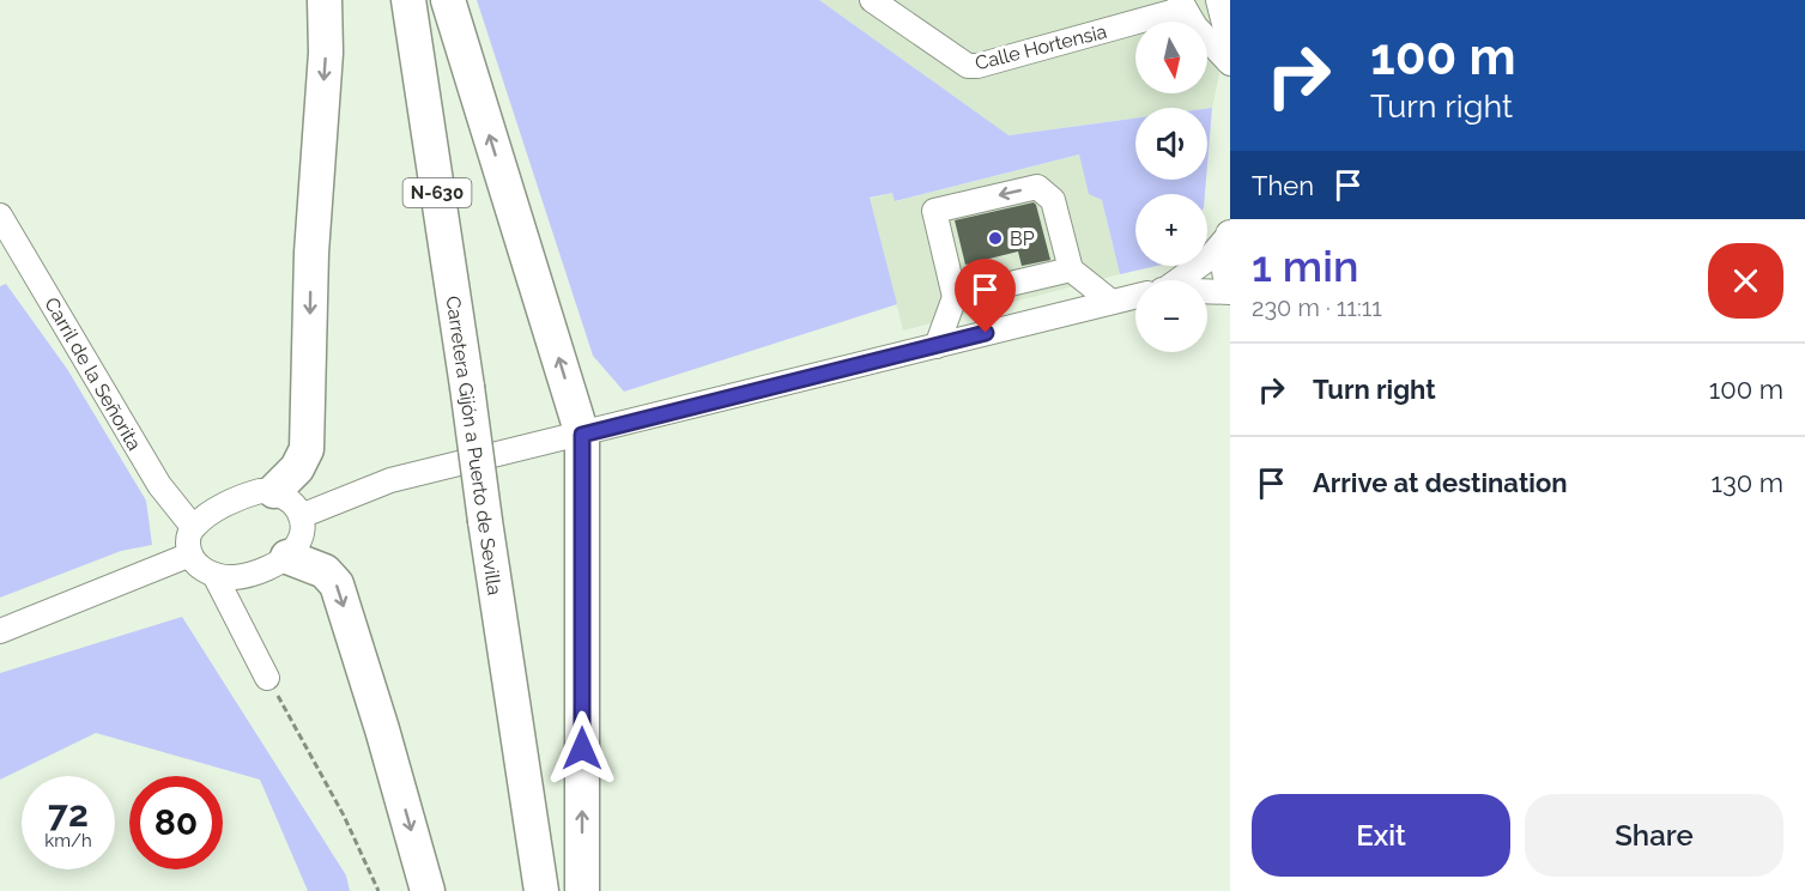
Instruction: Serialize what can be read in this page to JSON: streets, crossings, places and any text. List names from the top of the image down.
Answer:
{
  "streets": {
    "highway": ["N-630", "Carretera Gijón a Puerto de Sevilla"],
    "street": ["Calle Hortensia", "Carril de la Señorita"]
  },
  "places": ["BP"],
  "north": "bottom",
  "page": {
    "turn": ["100 m", "Turn right"],
    "map_buttons": ["+", "−"],
    "then": "Then",
    "heading": ["1 min", "230 m · 11:11"],
    "list": [
      {
        "name": "Turn right",
        "value": "100 m"
      },
      {
        "name": "Arrive at destination",
        "value": "130 m"
      }
    ],
    "speed": "72 km/h",
    "limit": "80",
    "buttons": ["Exit", "Share"]
  }
}
